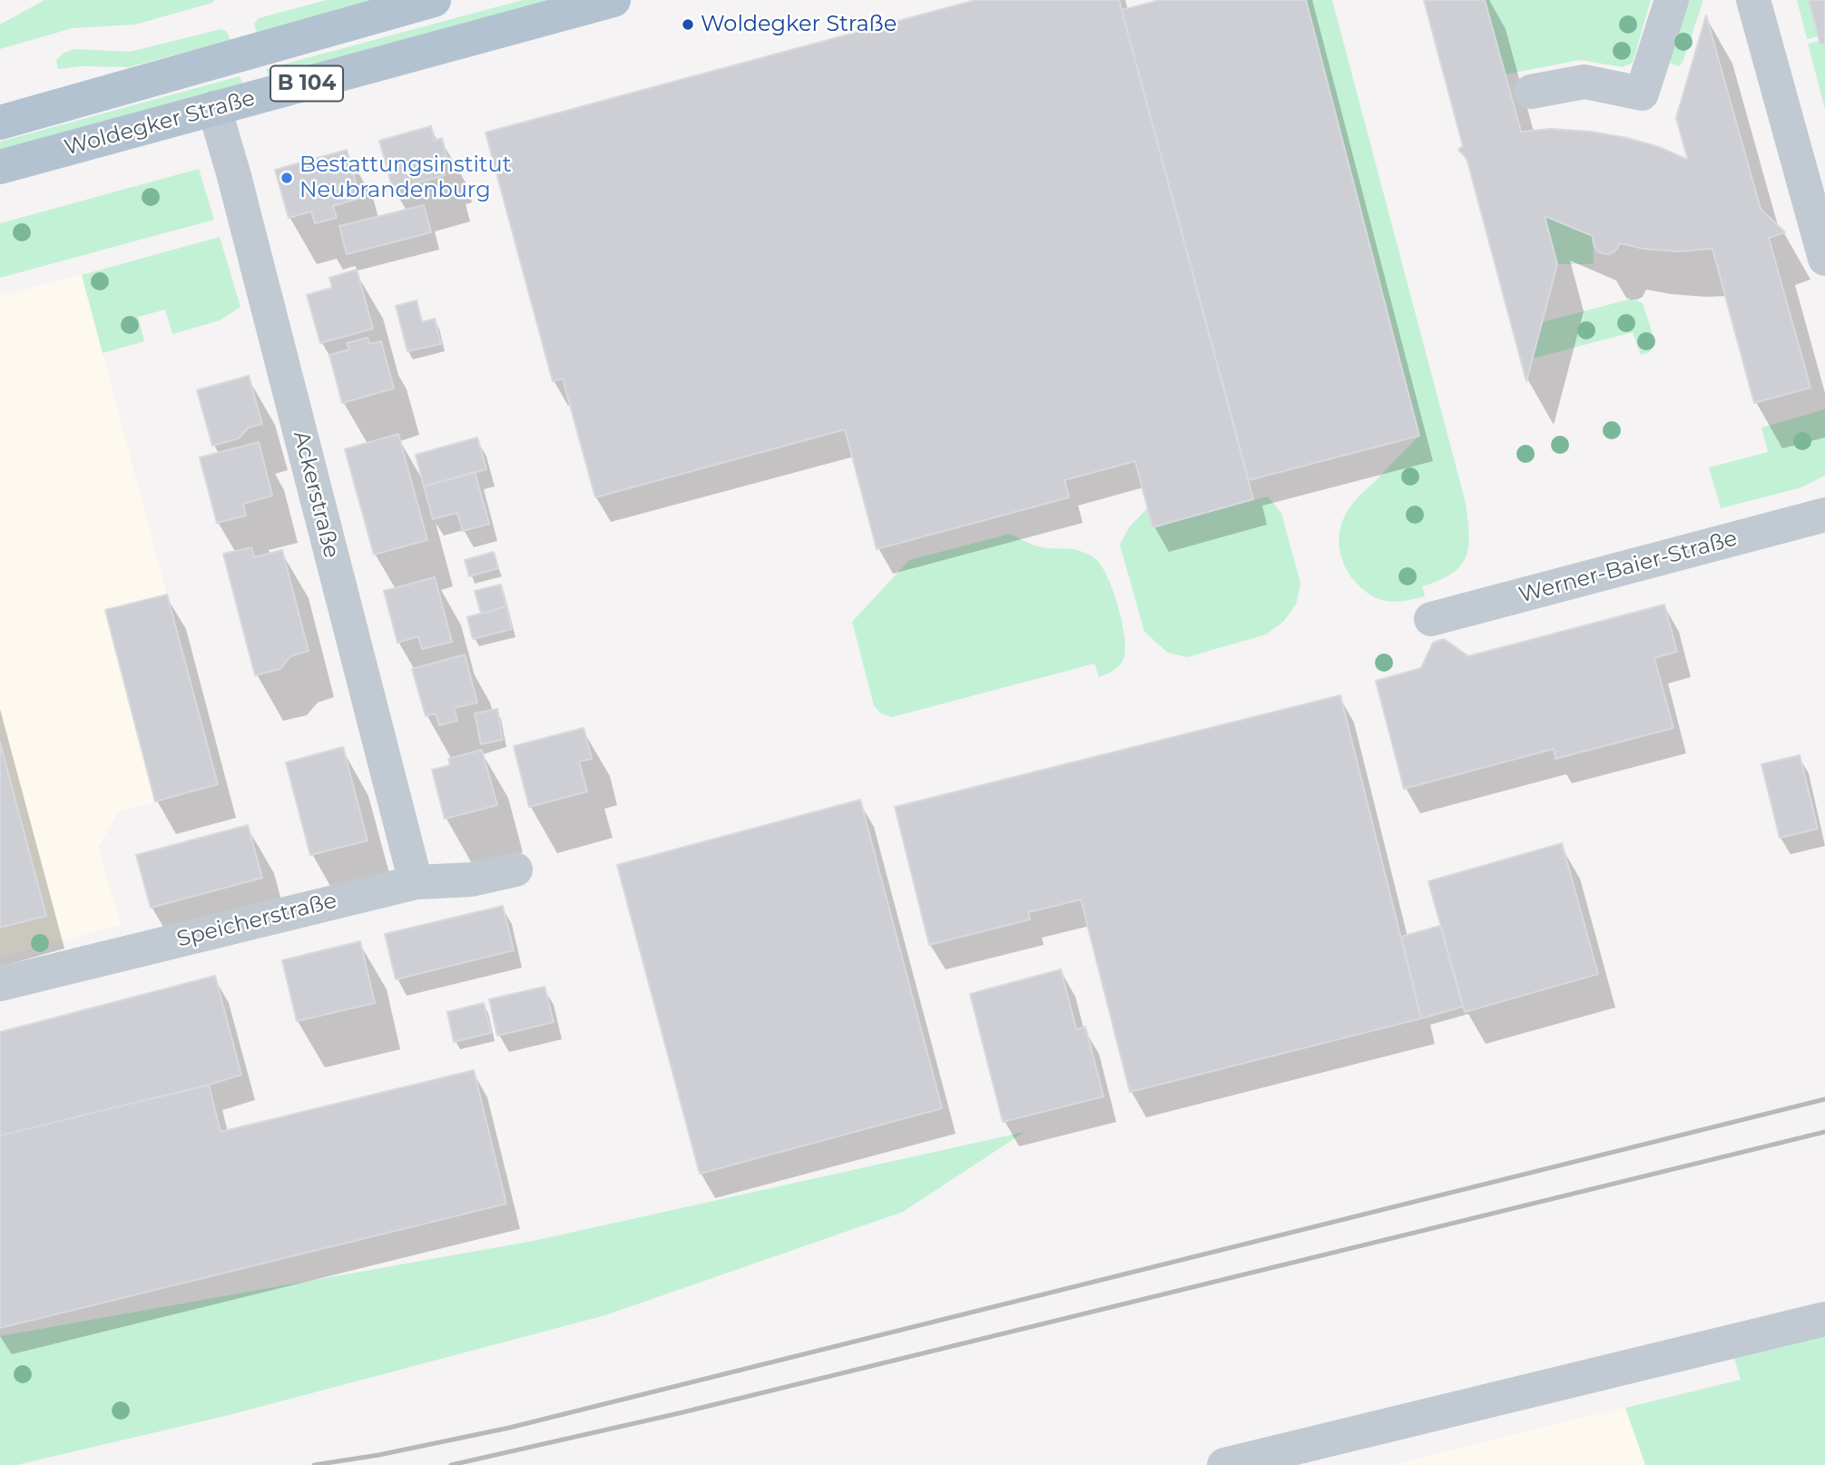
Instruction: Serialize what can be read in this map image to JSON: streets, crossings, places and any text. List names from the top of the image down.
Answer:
{
  "streets": {
    "main road": ["B 104", "Woldegker Straße"],
    "street": ["Ackerstraße", "Werner-Baier-Straße", "Speicherstraße"]
  },
  "crossings": [
    ["Woldegker Straße", "Ackerstraße"],
    ["Ackerstraße", "Speicherstraße"]
  ],
  "places": ["Woldegker Straße", "Bestattungsinstitut Neubrandenburg"]
}
